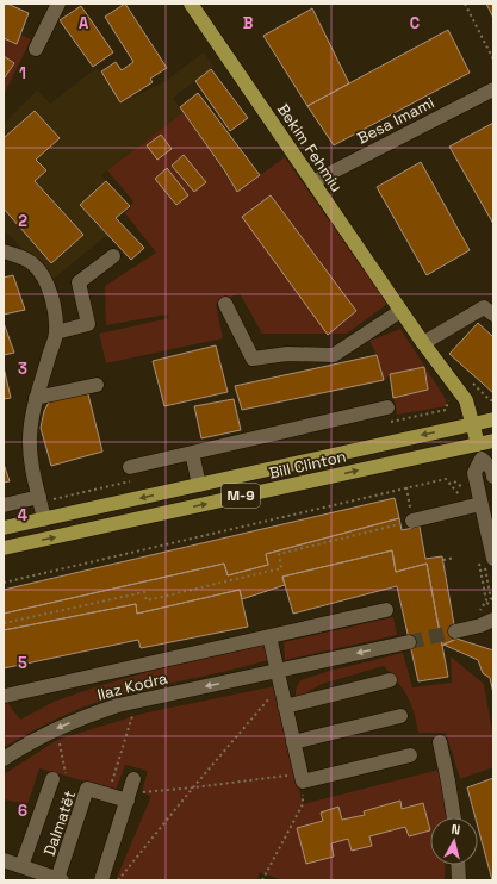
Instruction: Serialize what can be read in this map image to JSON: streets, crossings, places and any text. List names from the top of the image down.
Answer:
{
  "streets": {
    "main road": ["Bekim Fehmiu", "Bill Clinton", "M-9"],
    "street": ["Besa Imami", "Ilaz Kodra", "Dalmatët"]
  },
  "crossings": [
    ["Besa Imami", "Bekim Fehmiu"],
    ["Bekim Fehmiu", "Bill Clinton"],
    ["Bekim Fehmiu", "M-9"],
    ["Bill Clinton", "M-9"]
  ],
  "north": "top",
  "grid": {
    "columns": ["A", "B", "C"],
    "rows": [
      "1",
      "2",
      "3",
      "4",
      "5",
      "6"
    ]
  }
}
